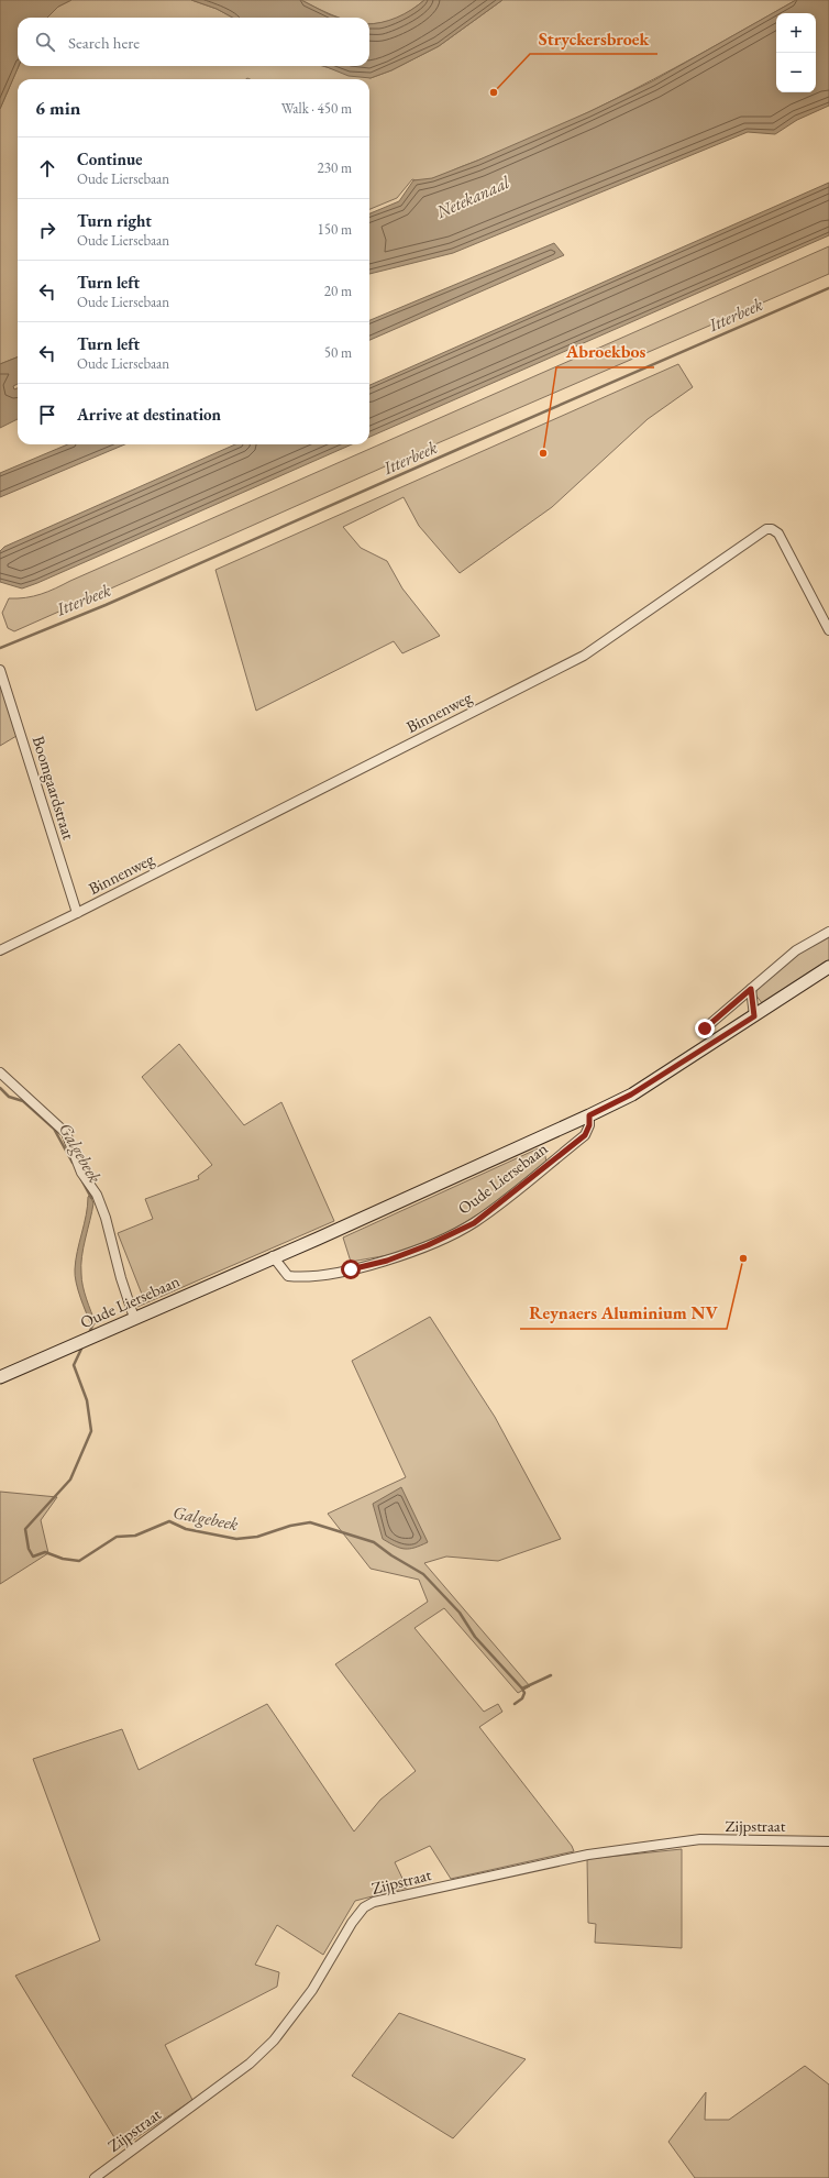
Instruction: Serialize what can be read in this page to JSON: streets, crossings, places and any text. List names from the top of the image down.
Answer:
{
  "streets": {
    "main road": ["Oude Liersebaan"],
    "street": ["Binnenweg", "Boomgaardstraat", "Zijpstraat"]
  },
  "crossings": [
    ["Binnenweg", "Boomgaardstraat"]
  ],
  "water": ["Netekanaal", "Itterbeek", "Galgebeek"],
  "places": ["Stryckersbroek", "Abroekbos", "Reynaers Aluminium NV"],
  "page": {
    "map_buttons": ["+", "−"],
    "search": "Search here",
    "heading": ["6 min", "Walk · 450 m"],
    "list": [
      ["Continue", "Oude Liersebaan", "230 m"],
      ["Turn right", "Oude Liersebaan", "150 m"],
      ["Turn left", "Oude Liersebaan", "20 m"],
      ["Turn left", "Oude Liersebaan", "50 m"],
      "Arrive at destination"
    ]
  }
}
